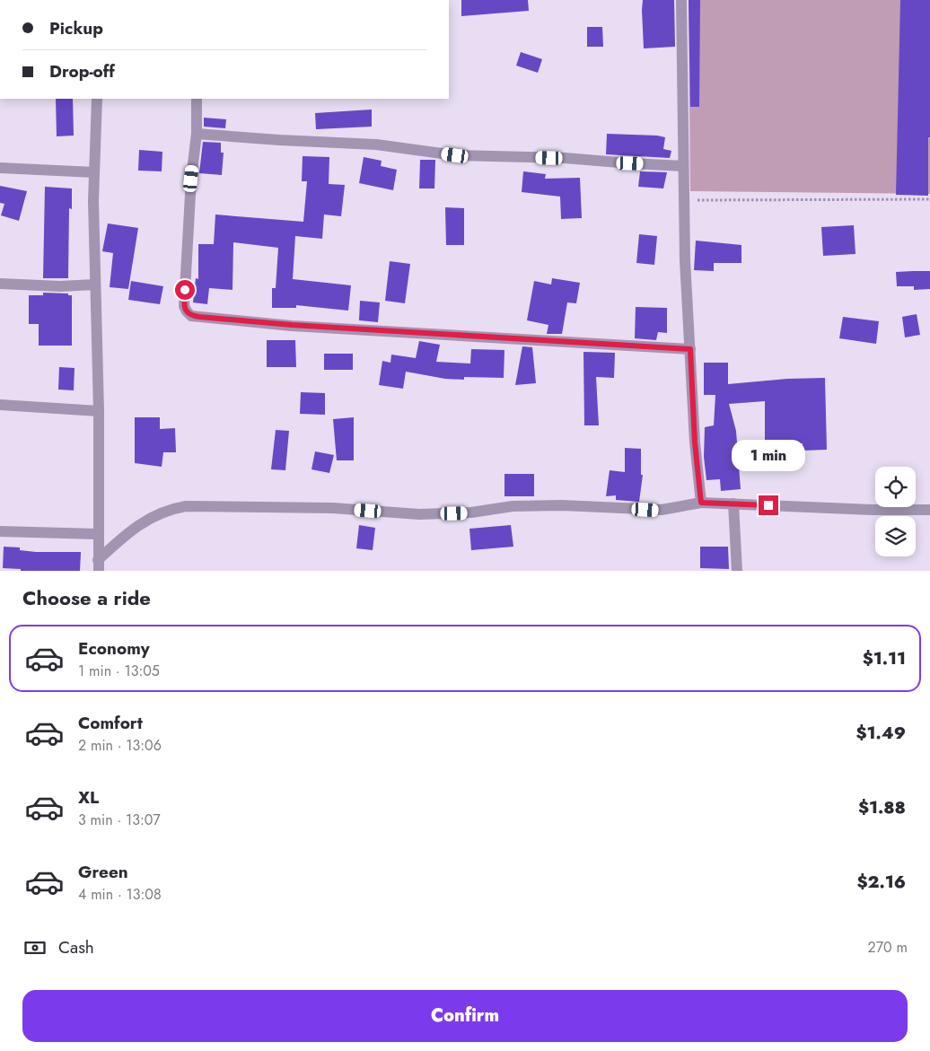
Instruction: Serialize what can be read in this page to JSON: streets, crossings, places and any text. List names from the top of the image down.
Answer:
{
  "page": {
    "banner": ["Pickup", "Drop-off"],
    "bubble": "1 min",
    "heading": "Choose a ride",
    "list": [
      {
        "name": "Economy",
        "note": "1 min · 13:05",
        "value": "$1.11"
      },
      {
        "name": "Comfort",
        "note": "2 min · 13:06",
        "value": "$1.49"
      },
      {
        "name": "XL",
        "note": "3 min · 13:07",
        "value": "$1.88"
      },
      {
        "name": "Green",
        "note": "4 min · 13:08",
        "value": "$2.16"
      }
    ],
    "pay": ["Cash", "270 m"],
    "buttons": "Confirm"
  }
}
